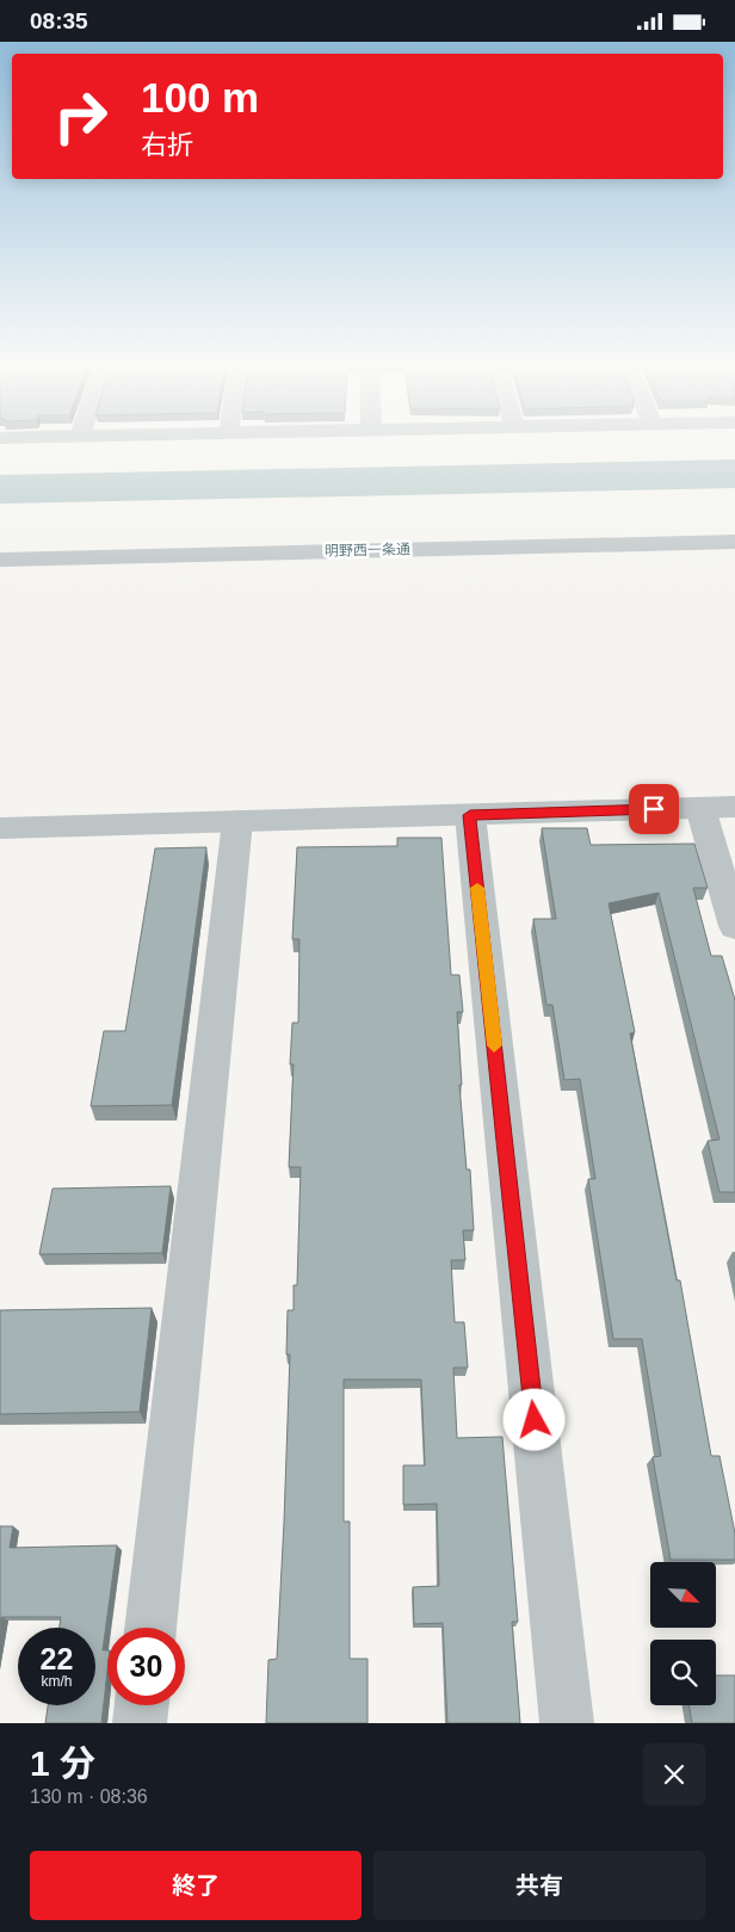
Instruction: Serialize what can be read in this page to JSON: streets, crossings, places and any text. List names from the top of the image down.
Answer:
{
  "streets": {
    "street": ["明野西一条通"]
  },
  "north": "bottom right",
  "page": {
    "status": "08:35",
    "turn": ["100 m", "右折"],
    "speed": "22 km/h",
    "limit": "30",
    "heading": ["1 分", "130 m · 08:36"],
    "buttons": ["終了", "共有"]
  }
}
